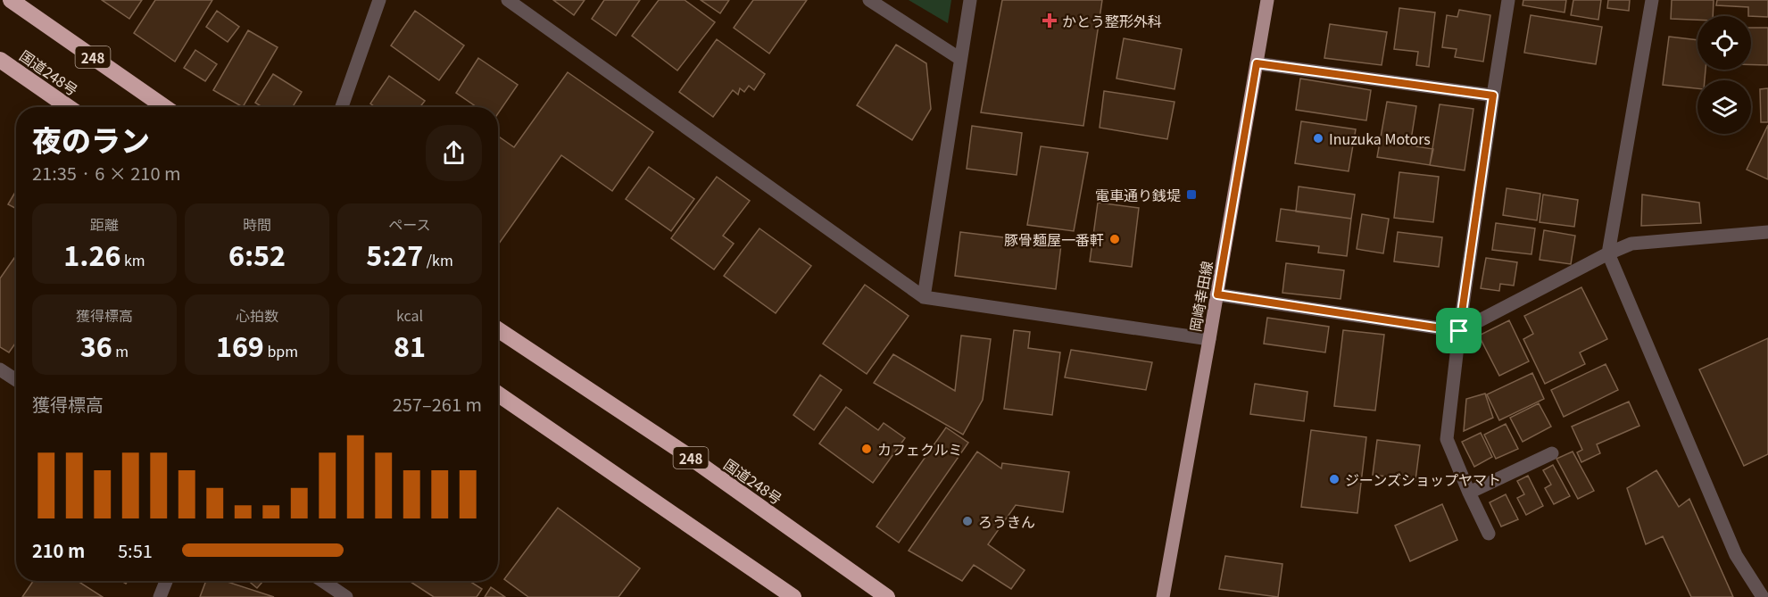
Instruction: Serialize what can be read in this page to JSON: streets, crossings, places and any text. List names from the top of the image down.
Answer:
{
  "streets": {
    "highway": ["248", "国道248号"],
    "main road": ["岡崎幸田線"]
  },
  "places": {
    "health": ["かとう整形外科"],
    "other": [
      "Inuzuka Motors",
      "豚骨麺屋一番軒",
      "カフェクルミ",
      "ジーンズショップヤマト",
      "ろうきん"
    ],
    "transit": ["電車通り銭堤"]
  },
  "page": {
    "heading": ["夜のラン", "21:35 · 6 × 210 m"],
    "stats": [
      ["距離", "1.26 km"],
      ["時間", "6:52"],
      ["ペース", "5:27 /km"],
      ["獲得標高", "36 m"],
      ["心拍数", "169 bpm"],
      ["kcal", "81"]
    ],
    "chart": ["獲得標高", "257–261 m"],
    "list": [
      {
        "name": "210 m",
        "note": "5:51"
      }
    ]
  }
}
